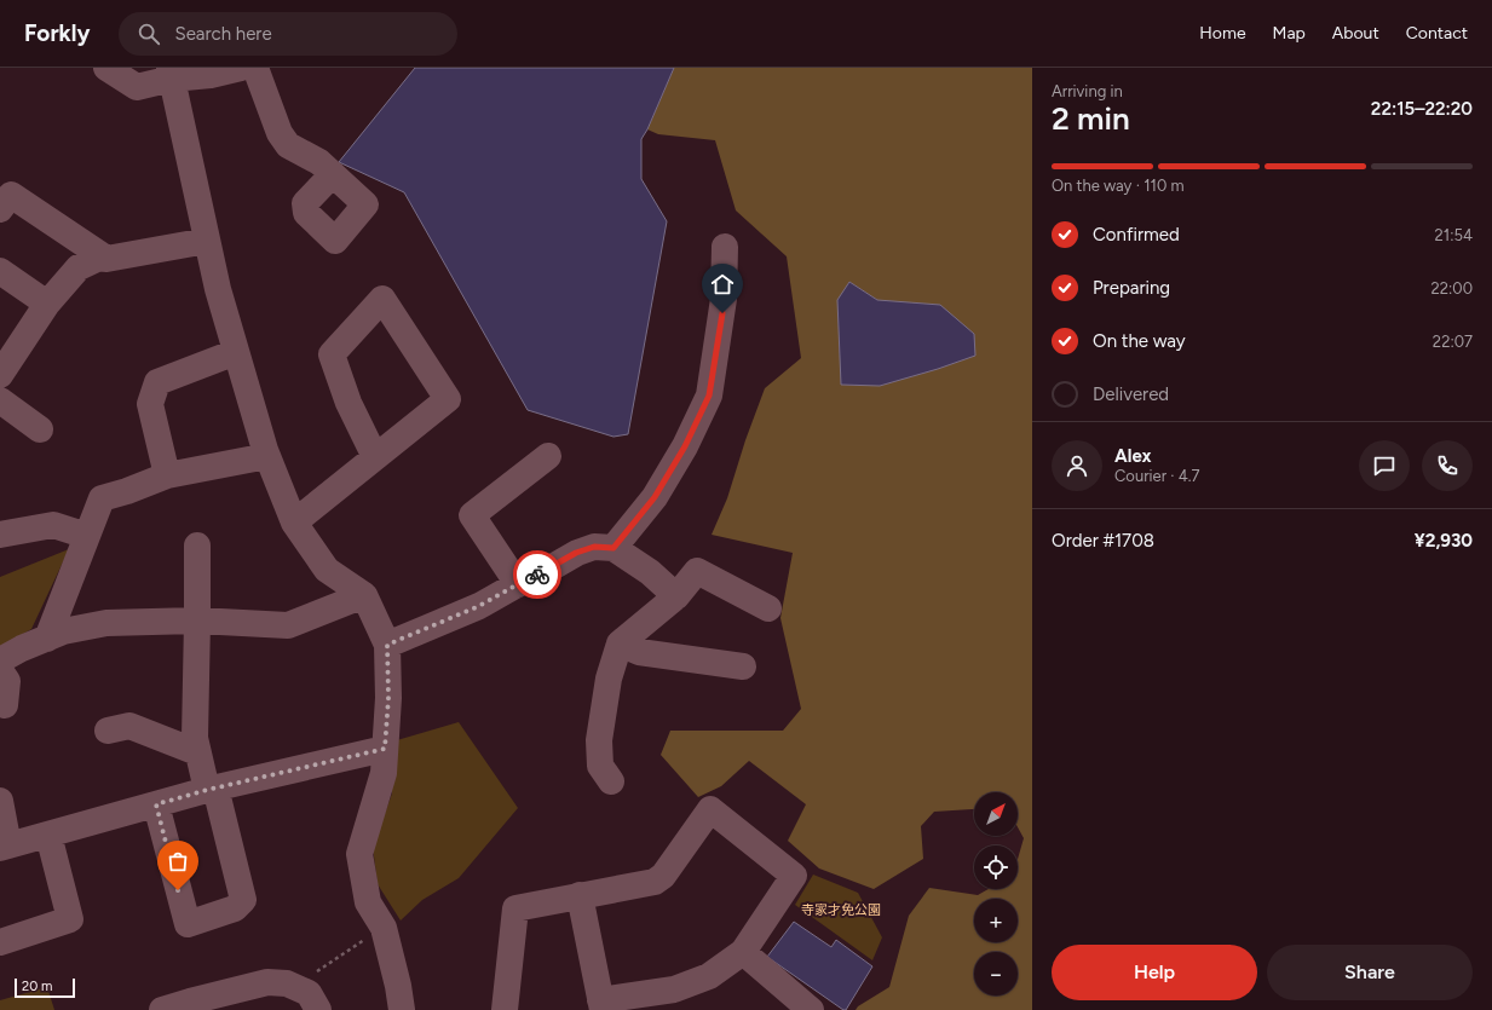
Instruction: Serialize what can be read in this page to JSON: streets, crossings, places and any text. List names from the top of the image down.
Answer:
{
  "parks": ["寺家才免公園"],
  "scale_bar": "20 m",
  "north": "top right",
  "page": {
    "header": "Forkly",
    "search": "Search here",
    "nav": [
      "Home",
      "Map",
      "About",
      "Contact"
    ],
    "heading": ["2 min", "Arriving in", "22:15–22:20"],
    "panel": [
      "Alex",
      "Courier · 4.7",
      "Order #1708",
      "¥2,930"
    ],
    "bar": "On the way · 110 m",
    "list": [
      ["Confirmed", "21:54"],
      ["Preparing", "22:00"],
      ["On the way", "22:07"],
      "Delivered"
    ],
    "map_buttons": ["+", "−"],
    "buttons": ["Help", "Share"],
    "scale": "20 m"
  }
}
